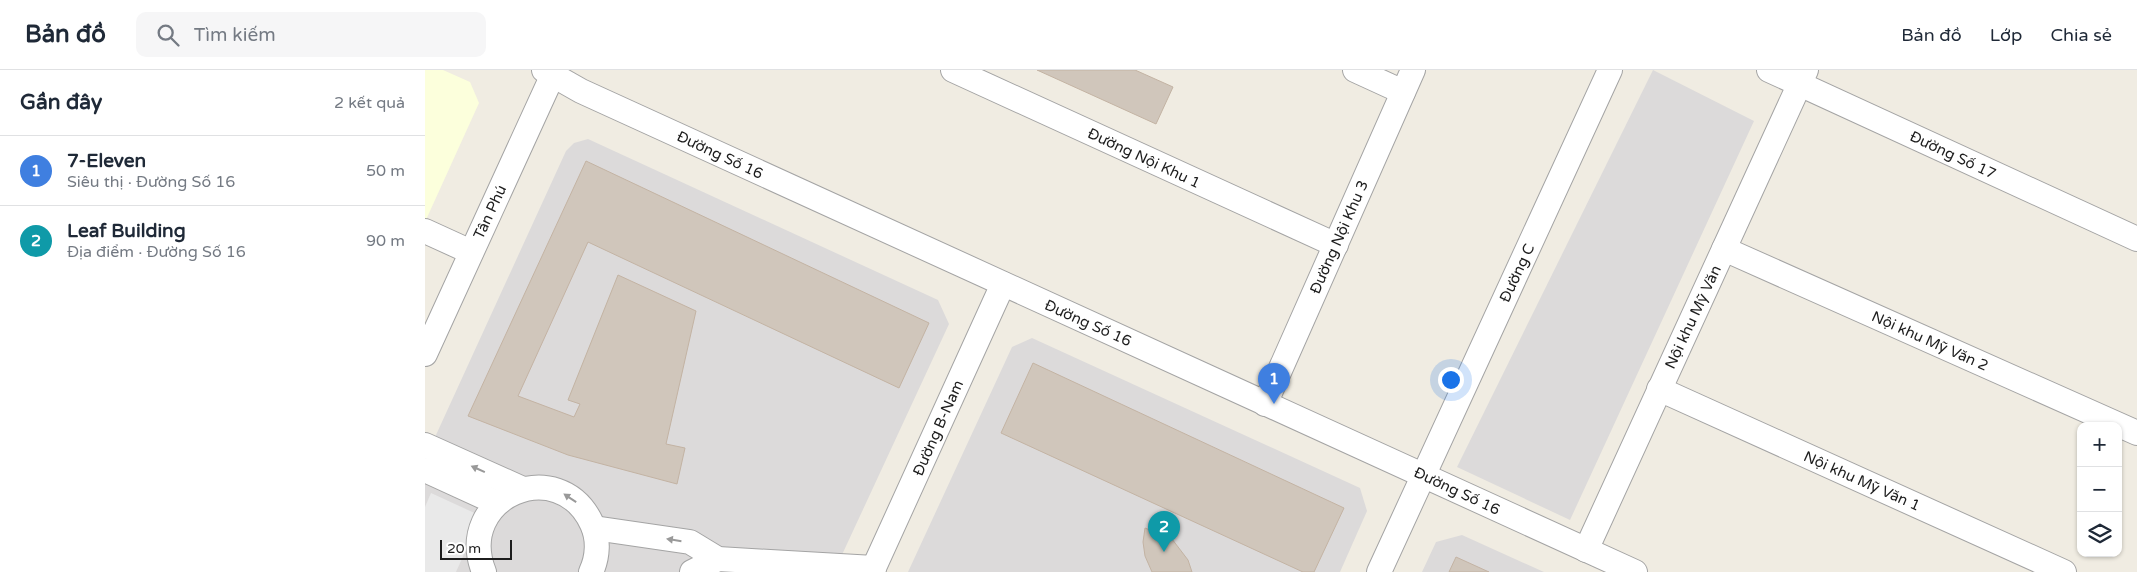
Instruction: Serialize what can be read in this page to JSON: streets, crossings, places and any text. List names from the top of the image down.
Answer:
{
  "streets": {
    "street": [
      "Đường Số 16",
      "Đường Số 17",
      "Đường Nội Khu 1",
      "Tân Phú",
      "Đường Nội Khu 3",
      "Đường C",
      "Nội khu Mỹ Văn",
      "Nội khu Mỹ Văn 2",
      "Đường B-Nam",
      "Nội khu Mỹ Văn 1"
    ]
  },
  "crossings": [
    ["Đường Số 16", "Tân Phú"],
    ["Đường Số 16", "Đường Nội Khu 3"],
    ["Đường Số 16", "Đường C"],
    ["Đường Số 16", "Nội khu Mỹ Văn"],
    ["Đường Số 16", "Đường B-Nam"],
    ["Đường Số 17", "Nội khu Mỹ Văn"],
    ["Đường Nội Khu 1", "Đường Nội Khu 3"],
    ["Nội khu Mỹ Văn", "Nội khu Mỹ Văn 2"],
    ["Nội khu Mỹ Văn", "Nội khu Mỹ Văn 1"]
  ],
  "scale_bar": "20 m",
  "page": {
    "header": "Bản đồ",
    "search": "Tìm kiếm",
    "nav": ["Bản đồ", "Lớp", "Chia sẻ"],
    "heading": ["Gần đây", "2 kết quả"],
    "list": [
      {
        "mark": "1",
        "name": "7-Eleven",
        "note": "Siêu thị · Đường Số 16",
        "value": "50 m"
      },
      {
        "mark": "2",
        "name": "Leaf Building",
        "note": "Địa điểm · Đường Số 16",
        "value": "90 m"
      }
    ],
    "pins": ["1", "2"],
    "map_buttons": ["+", "−"],
    "scale": "20 m"
  }
}
